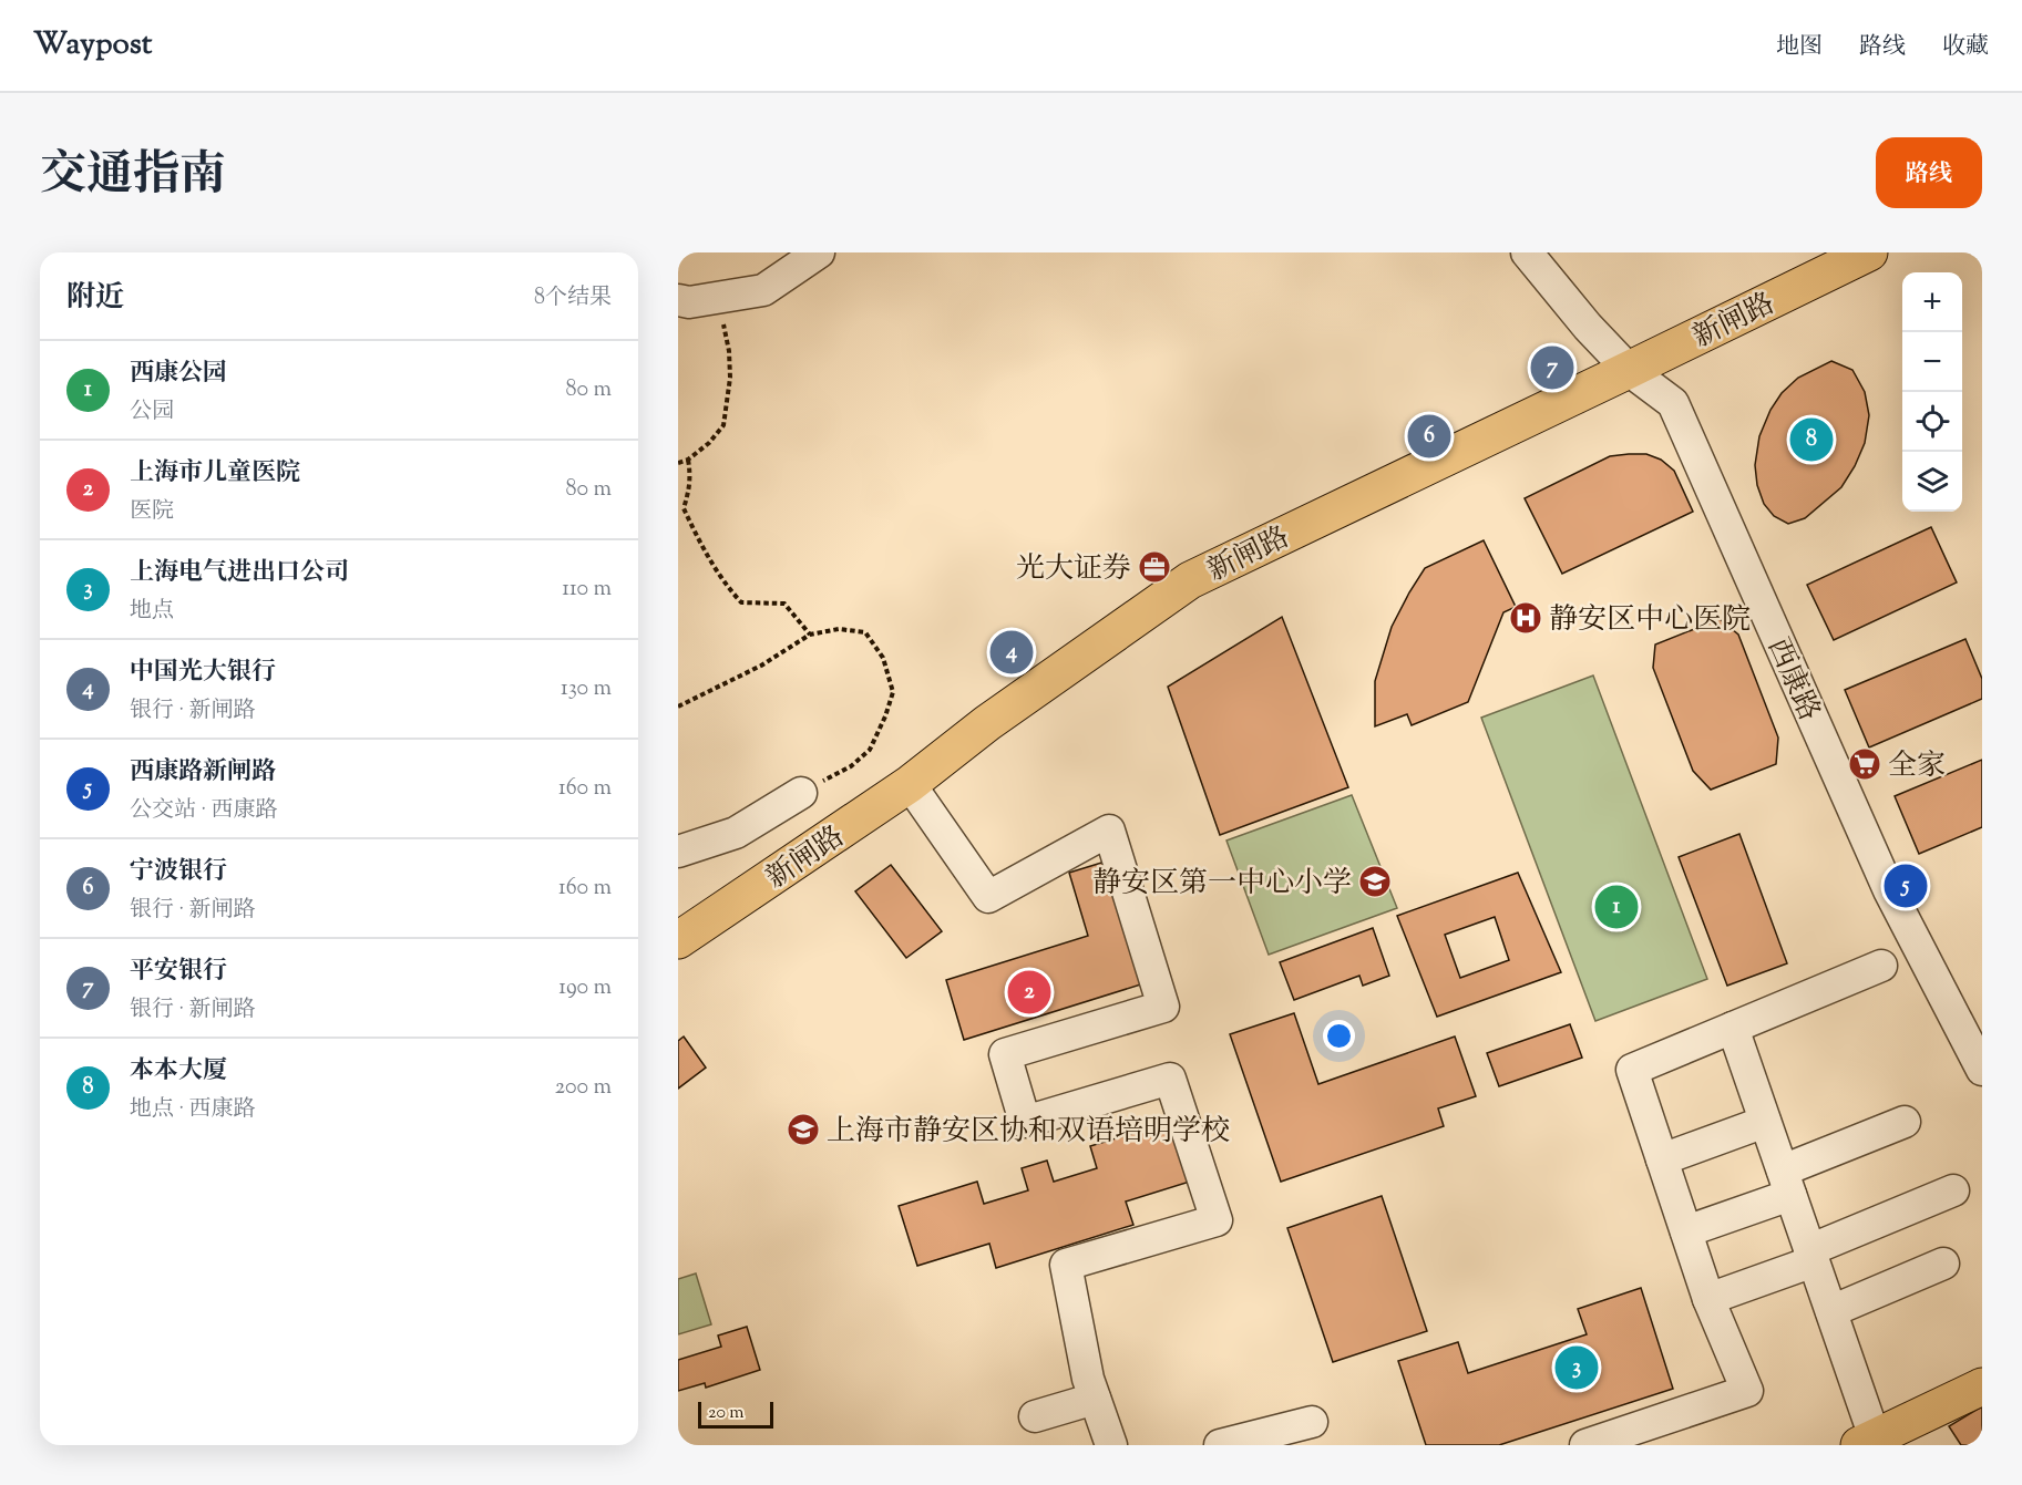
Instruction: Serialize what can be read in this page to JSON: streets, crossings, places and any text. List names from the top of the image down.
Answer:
{
  "streets": {
    "main road": ["新闸路"],
    "street": ["西康路"]
  },
  "crossings": [
    ["新闸路", "西康路"]
  ],
  "places": {
    "office": ["光大证券"],
    "hospital": ["静安区中心医院"],
    "supermarket": ["全家"],
    "school or university": ["静安区第一中心小学", "上海市静安区协和双语培明学校"]
  },
  "scale_bar": "20 m",
  "page": {
    "header": "Waypost",
    "nav": ["地图", "路线", "收藏"],
    "title": "交通指南",
    "buttons": "路线",
    "heading": ["附近", "8个结果"],
    "map_buttons": ["+", "−"],
    "list": [
      {
        "mark": "1",
        "name": "西康公园",
        "note": "公园",
        "value": "80 m"
      },
      {
        "mark": "2",
        "name": "上海市儿童医院",
        "note": "医院",
        "value": "80 m"
      },
      {
        "mark": "3",
        "name": "上海电气进出口公司",
        "note": "地点",
        "value": "110 m"
      },
      {
        "mark": "4",
        "name": "中国光大银行",
        "note": "银行 · 新闸路",
        "value": "130 m"
      },
      {
        "mark": "5",
        "name": "西康路新闸路",
        "note": "公交站 · 西康路",
        "value": "160 m"
      },
      {
        "mark": "6",
        "name": "宁波银行",
        "note": "银行 · 新闸路",
        "value": "160 m"
      },
      {
        "mark": "7",
        "name": "平安银行",
        "note": "银行 · 新闸路",
        "value": "190 m"
      },
      {
        "mark": "8",
        "name": "本本大厦",
        "note": "地点 · 西康路",
        "value": "200 m"
      }
    ],
    "pins": [
      "7",
      "6",
      "8",
      "4",
      "5",
      "1",
      "2",
      "3"
    ],
    "scale": "20 m"
  }
}
